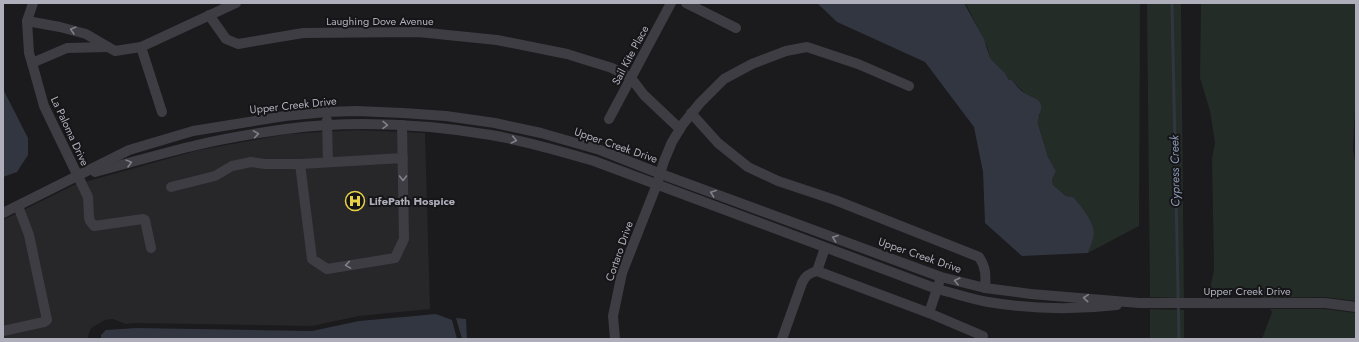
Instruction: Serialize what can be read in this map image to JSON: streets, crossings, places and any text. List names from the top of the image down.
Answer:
{
  "streets": {
    "street": [
      "Laughing Dove Avenue",
      "Sail Kite Place",
      "Upper Creek Drive",
      "La Paloma Drive",
      "Cortaro Drive"
    ]
  },
  "crossings": [
    ["Laughing Dove Avenue", "Sail Kite Place"],
    ["Upper Creek Drive", "La Paloma Drive"],
    ["Upper Creek Drive", "Cortaro Drive"]
  ],
  "water": ["Cypress Creek"],
  "places": {
    "hospital": ["LifePath Hospice"]
  }
}
